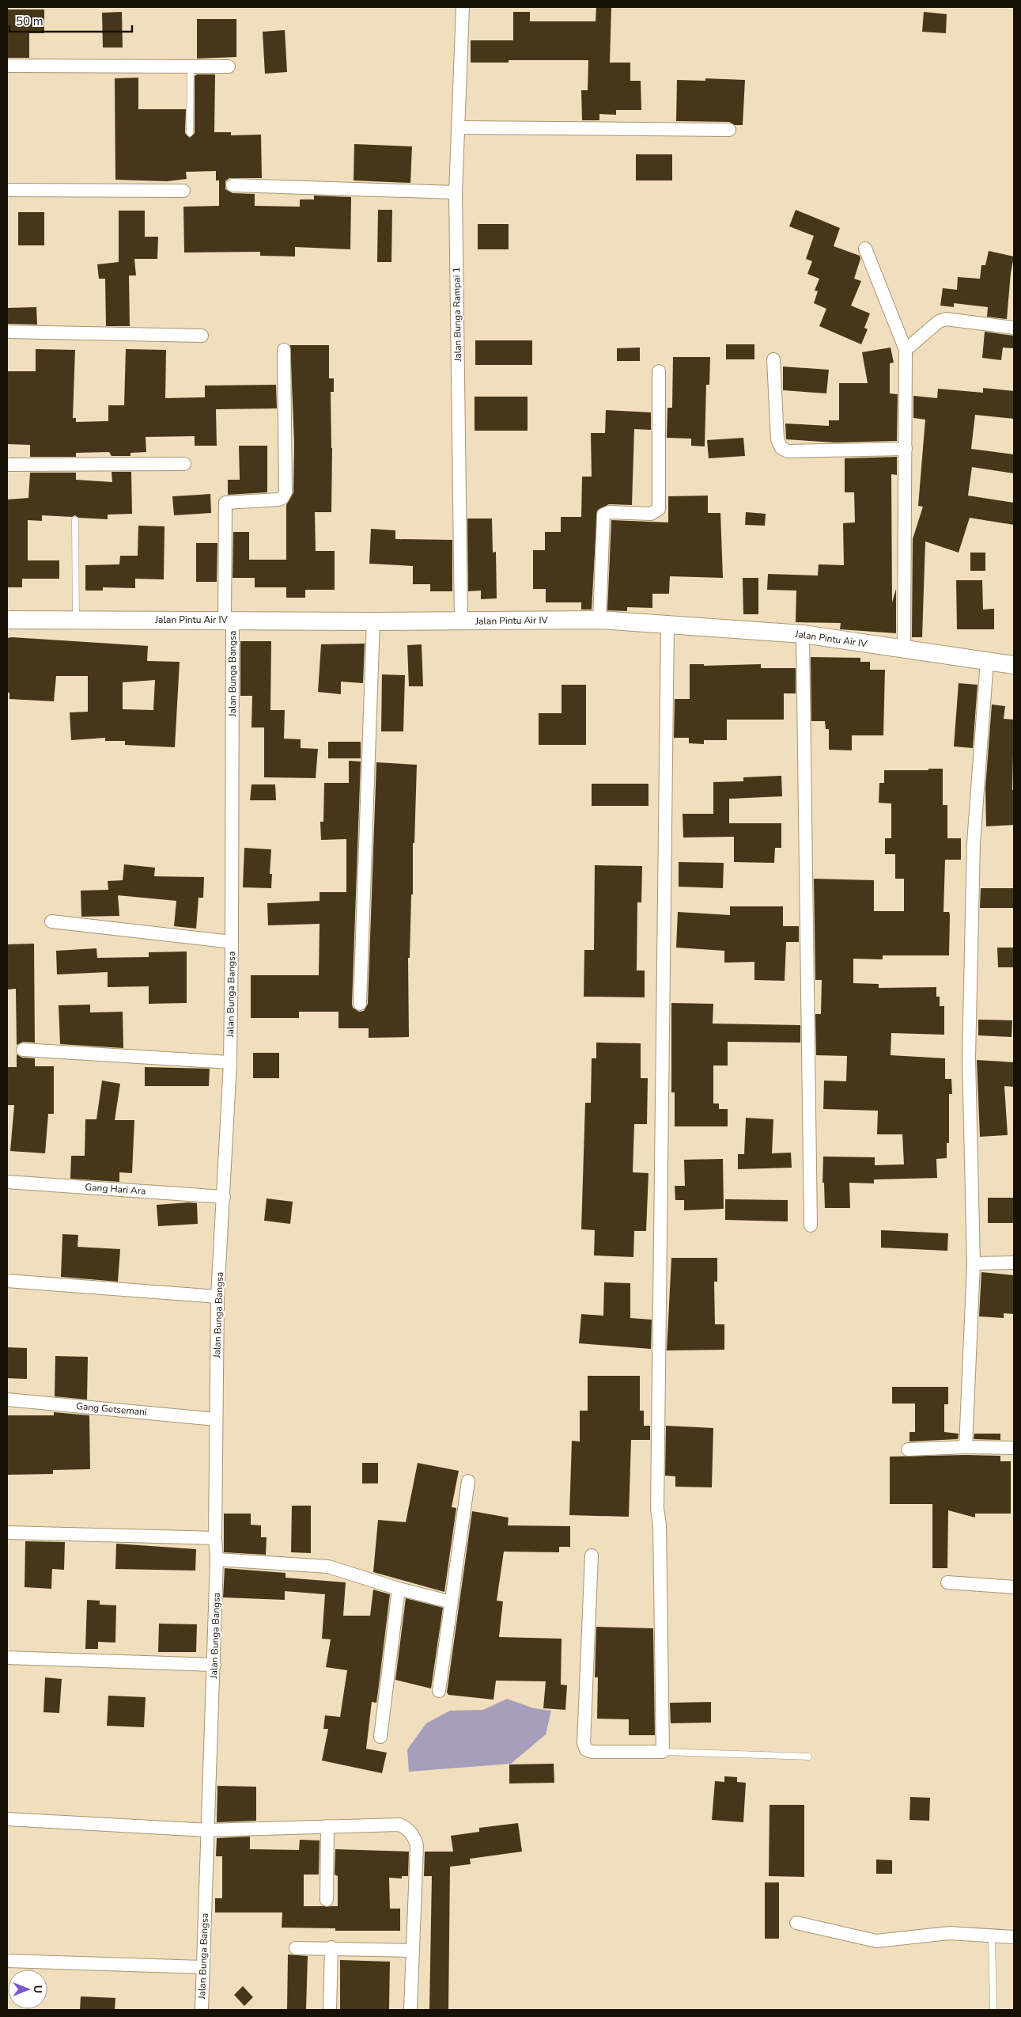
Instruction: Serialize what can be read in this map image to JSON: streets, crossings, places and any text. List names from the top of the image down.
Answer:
{
  "streets": {
    "main road": ["Jalan Pintu Air IV"],
    "street": [
      "Jalan Bunga Rampai 1",
      "Jalan Bunga Bangsa",
      "Gang Hari Ara",
      "Gang Getsemani"
    ]
  },
  "crossings": [
    ["Jalan Bunga Rampai 1", "Jalan Pintu Air IV"],
    ["Jalan Pintu Air IV", "Jalan Bunga Bangsa"],
    ["Jalan Bunga Bangsa", "Gang Hari Ara"],
    ["Jalan Bunga Bangsa", "Gang Getsemani"]
  ],
  "scale_bar": "50 m",
  "north": "right"
}
